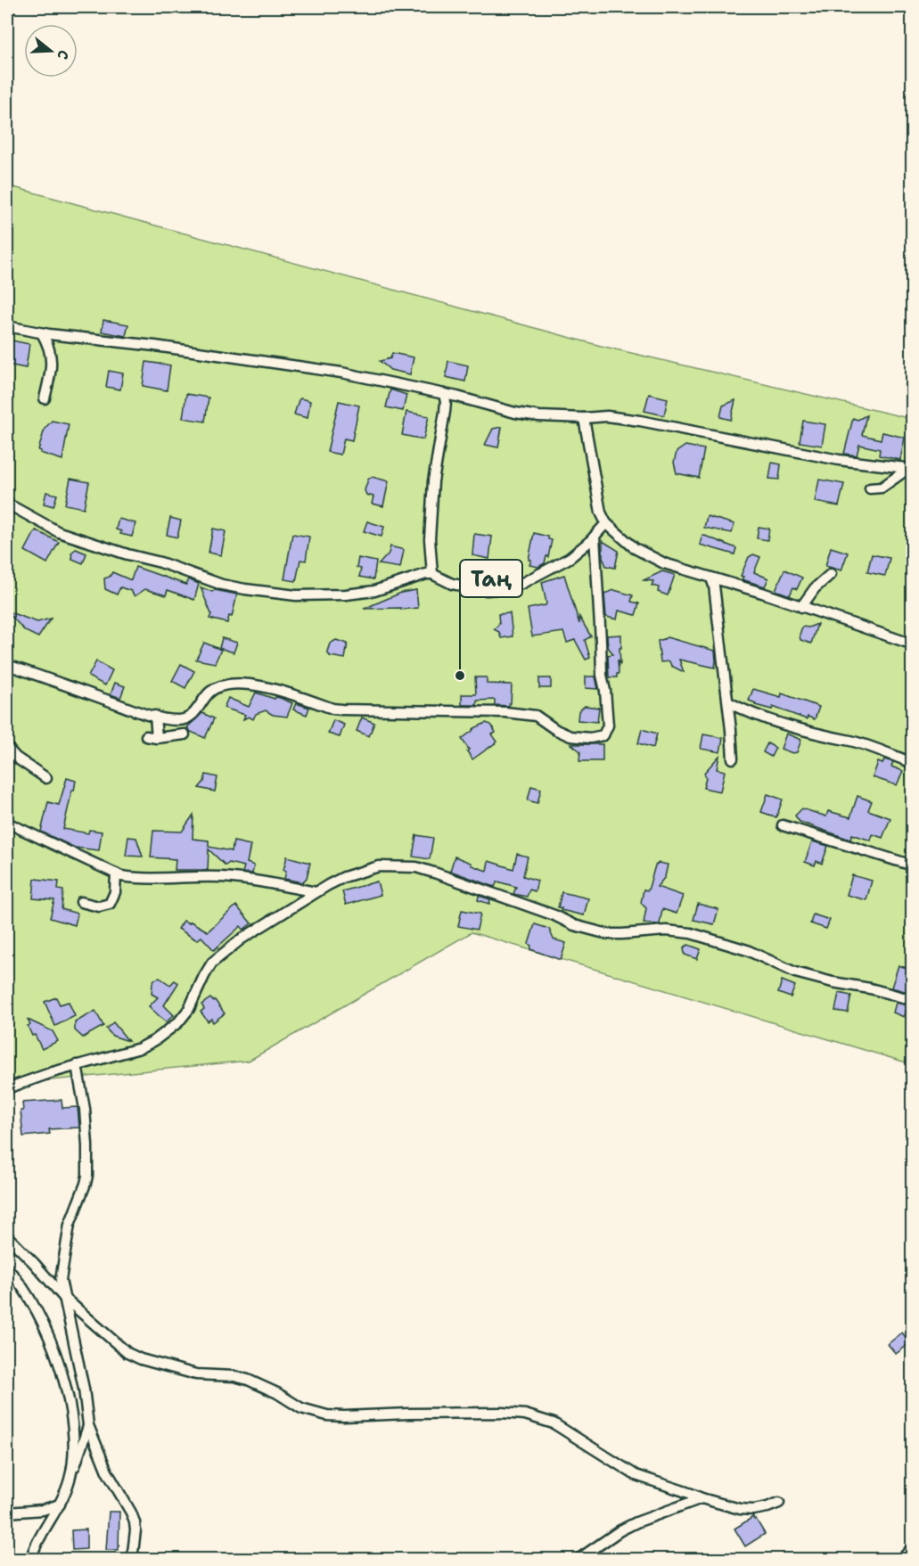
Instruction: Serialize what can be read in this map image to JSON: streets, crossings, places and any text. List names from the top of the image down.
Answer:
{
  "places": ["Таң"],
  "north": "right"
}
